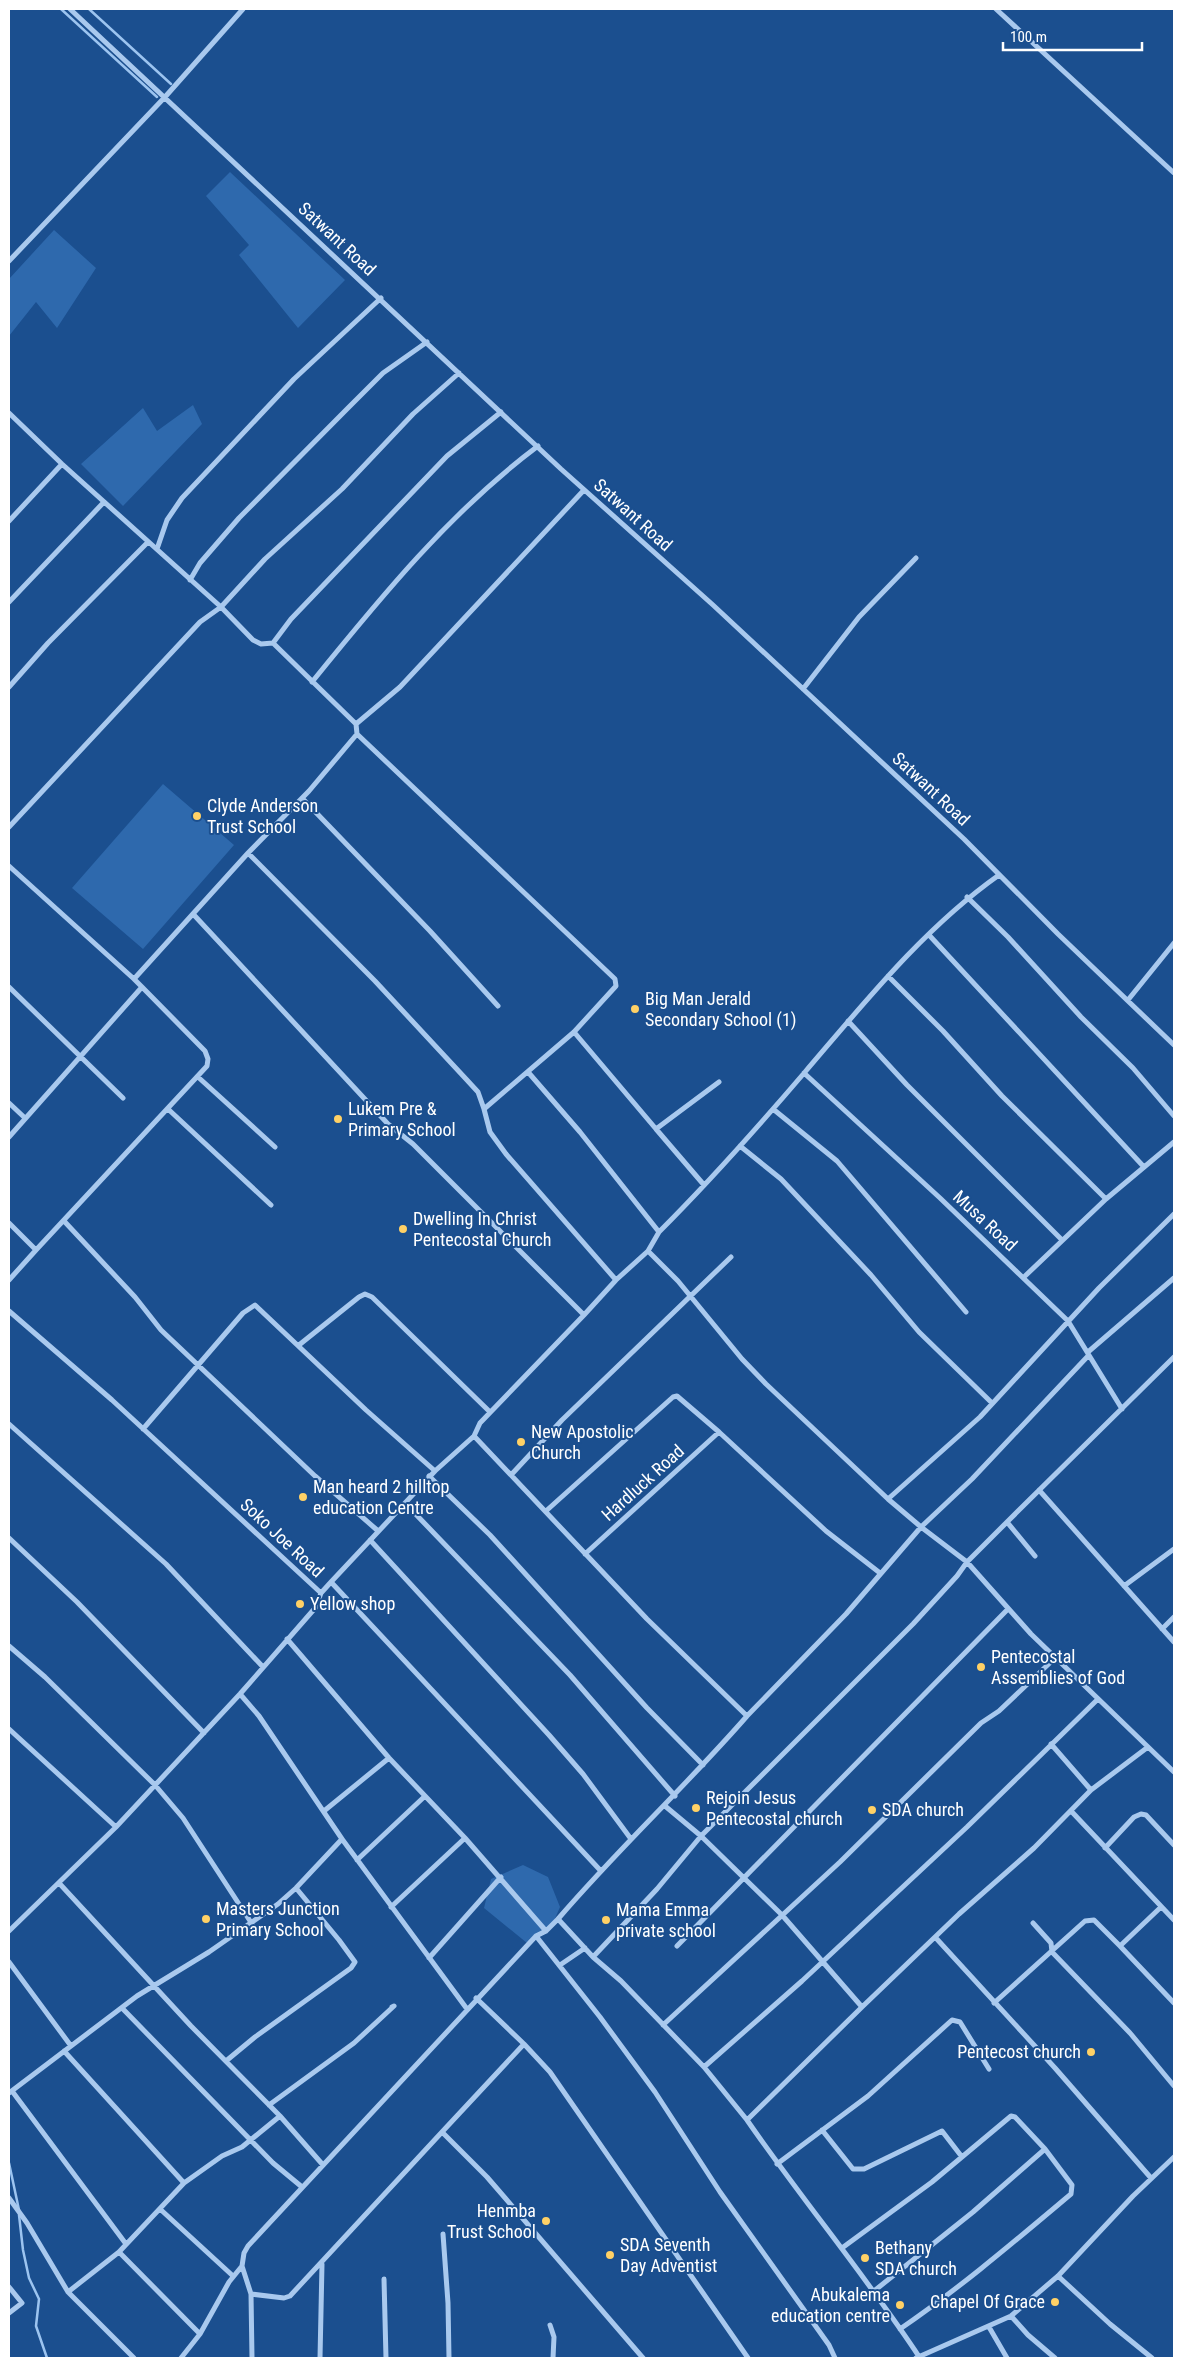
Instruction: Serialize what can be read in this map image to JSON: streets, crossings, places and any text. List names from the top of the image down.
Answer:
{
  "streets": {
    "street": [
      "Satwant Road",
      "Musa Road",
      "Hardluck Road",
      "Soko Joe Road"
    ]
  },
  "places": [
    "Clyde Anderson Trust School",
    "Big Man Jerald Secondary School (1)",
    "Lukem Pre & Primary School",
    "Dwelling In Christ Pentecostal Church",
    "New Apostolic Church",
    "Man heard 2 hilltop education Centre",
    "Yellow shop",
    "Pentecostal Assemblies of God",
    "Rejoin Jesus Pentecostal church",
    "SDA church",
    "Masters Junction Primary School",
    "Mama Emma private school",
    "Pentecost church",
    "Henmba Trust School",
    "SDA Seventh Day Adventist",
    "Bethany SDA church",
    "Chapel Of Grace",
    "Abukalema education centre"
  ],
  "scale_bar": "100 m"
}
